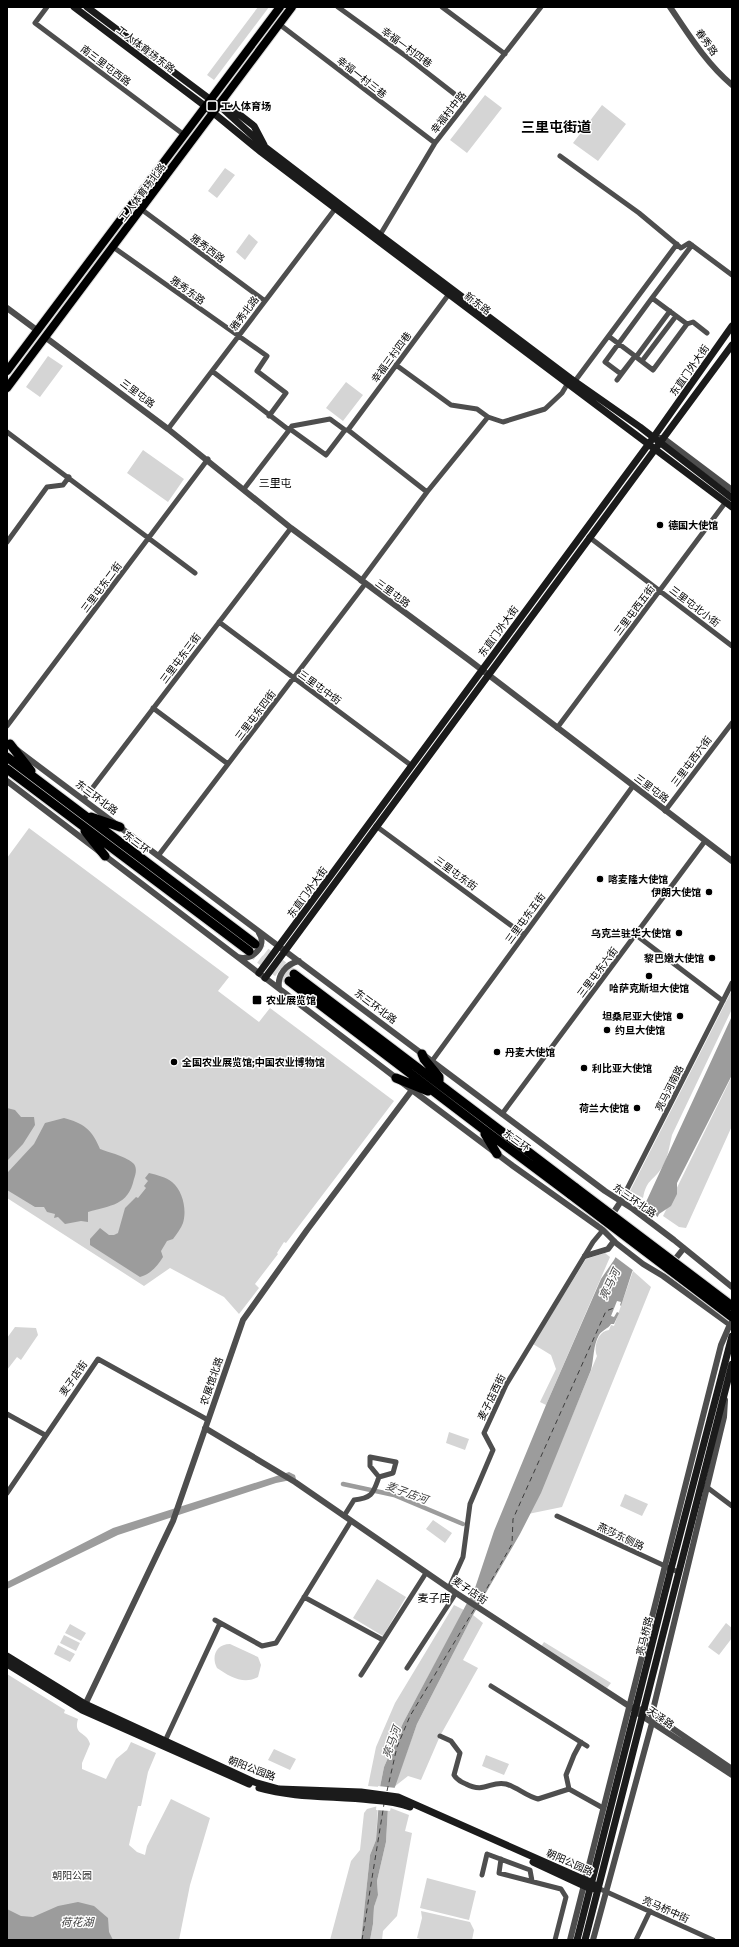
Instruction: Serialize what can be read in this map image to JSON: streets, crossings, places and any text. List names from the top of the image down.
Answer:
{
  "streets": {
    "highway": ["东三环"],
    "main road": [
      "工人体育场东路",
      "工人体育场北路",
      "新东路",
      "东直门外大街",
      "亮马桥路",
      "朝阳公园路"
    ],
    "street": [
      "春秀路",
      "幸福一村四巷",
      "南三里屯西路",
      "幸福一村三巷",
      "幸福村中路",
      "雅秀西路",
      "雅秀东路",
      "雅秀北路",
      "幸福三村四巷",
      "三里屯路",
      "三里屯东二街",
      "三里屯北小街",
      "三里屯西五街",
      "三里屯东三街",
      "三里屯中街",
      "三里屯东四街",
      "三里屯西六街",
      "东三环北路",
      "三里屯东街",
      "三里屯东五街",
      "三里屯东六街",
      "亮马河南路",
      "麦子店街",
      "农展馆北路",
      "麦子店西街",
      "燕莎东侧路",
      "天泽路",
      "亮马桥中街"
    ]
  },
  "crossings": [
    ["幸福一村四巷", "幸福村中路"],
    ["工人体育场东路", "工人体育场北路"],
    ["南三里屯西路", "工人体育场北路"],
    ["幸福一村三巷", "幸福村中路"],
    ["幸福一村三巷", "工人体育场北路"],
    ["幸福村中路", "新东路"],
    ["工人体育场北路", "雅秀西路"],
    ["工人体育场北路", "雅秀东路"],
    ["工人体育场北路", "新东路"],
    ["工人体育场北路", "三里屯路"],
    ["雅秀西路", "雅秀北路"],
    ["雅秀东路", "雅秀北路"],
    ["新东路", "雅秀北路"],
    ["新东路", "幸福三村四巷"],
    ["新东路", "东直门外大街"],
    ["新东路", "三里屯西五街"],
    ["雅秀北路", "三里屯路"],
    ["东直门外大街", "三里屯路"],
    ["东直门外大街", "三里屯北小街"],
    ["东直门外大街", "三里屯中街"],
    ["东直门外大街", "东三环北路"],
    ["东直门外大街", "三里屯东街"],
    ["三里屯路", "三里屯东二街"],
    ["三里屯路", "三里屯西五街"],
    ["三里屯路", "三里屯东三街"],
    ["三里屯路", "三里屯东四街"],
    ["三里屯路", "三里屯西六街"],
    ["三里屯路", "三里屯东五街"],
    ["三里屯路", "三里屯东六街"],
    ["三里屯北小街", "三里屯西五街"],
    ["三里屯东三街", "三里屯中街"],
    ["三里屯东三街", "东三环北路"],
    ["三里屯中街", "三里屯东四街"],
    ["三里屯东四街", "东三环北路"],
    ["东三环北路", "三里屯东五街"],
    ["东三环北路", "三里屯东六街"],
    ["东三环北路", "亮马河南路"],
    ["三里屯东街", "三里屯东五街"],
    ["麦子店街", "农展馆北路"],
    ["麦子店街", "麦子店西街"],
    ["麦子店街", "亮马桥路"],
    ["麦子店街", "天泽路"],
    ["农展馆北路", "朝阳公园路"],
    ["燕莎东侧路", "亮马桥路"],
    ["亮马桥路", "天泽路"],
    ["亮马桥路", "朝阳公园路"],
    ["亮马桥路", "亮马桥中街"],
    ["朝阳公园路", "亮马桥中街"]
  ],
  "districts": ["三里屯街道", "三里屯", "麦子店"],
  "water": ["亮马河", "麦子店河", "荷花湖"],
  "parks": ["朝阳公园"],
  "places": {
    "transit": ["工人体育场", "农业展览馆"],
    "other": [
      "德国大使馆",
      "喀麦隆大使馆",
      "伊朗大使馆",
      "乌克兰驻华大使馆",
      "黎巴嫩大使馆",
      "哈萨克斯坦大使馆",
      "坦桑尼亚大使馆",
      "约旦大使馆",
      "丹麦大使馆",
      "全国农业展览馆;中国农业博物馆",
      "利比亚大使馆",
      "荷兰大使馆"
    ]
  }
}
